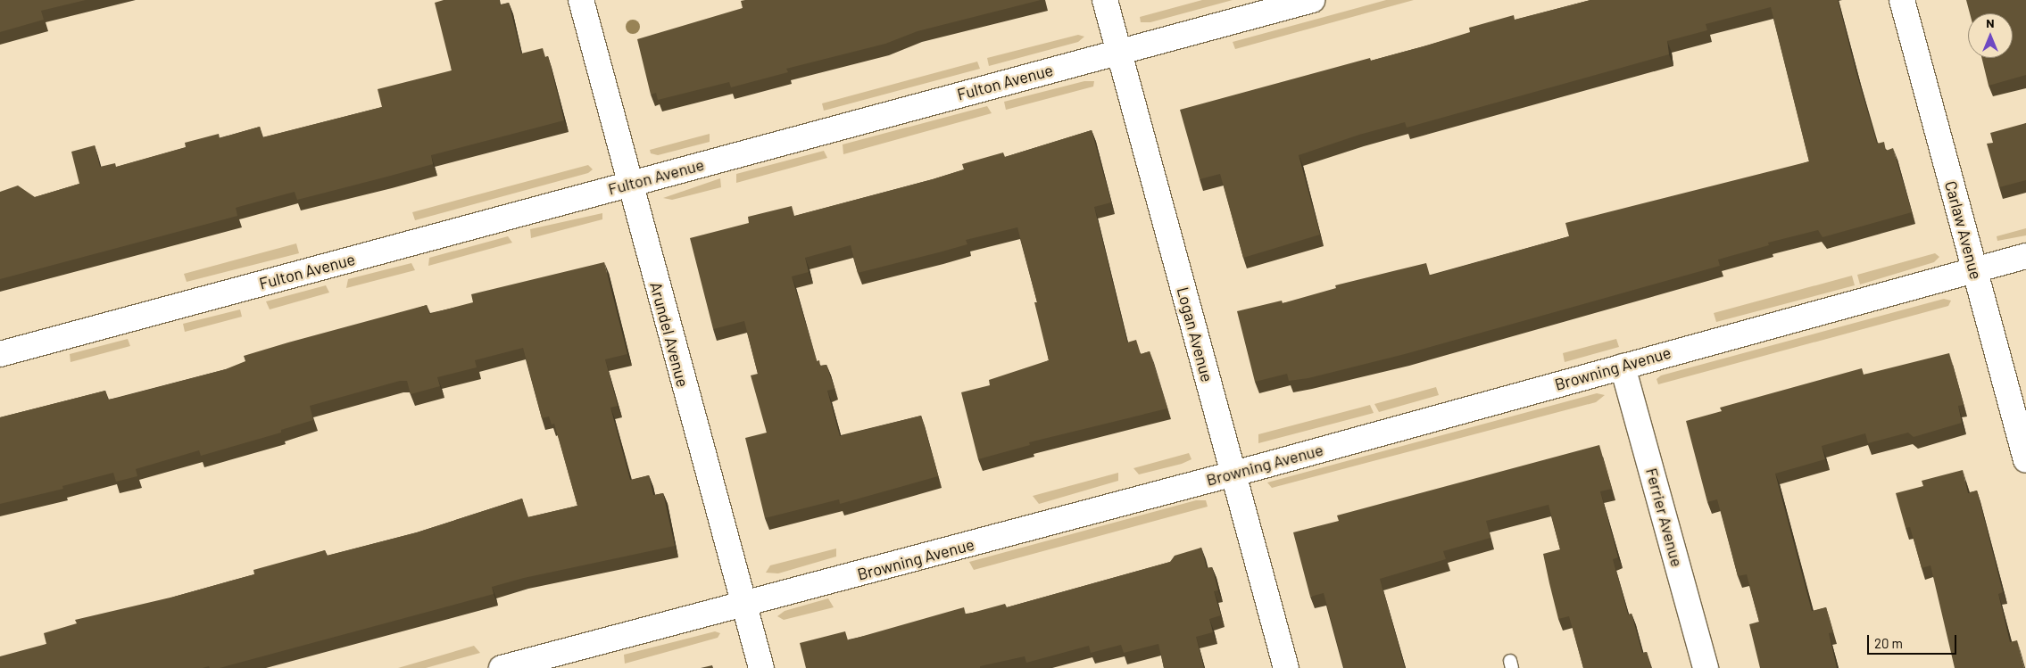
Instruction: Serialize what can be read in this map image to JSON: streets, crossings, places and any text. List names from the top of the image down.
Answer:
{
  "streets": {
    "street": [
      "Fulton Avenue",
      "Carlaw Avenue",
      "Arundel Avenue",
      "Logan Avenue",
      "Browning Avenue",
      "Ferrier Avenue"
    ]
  },
  "crossings": [
    ["Fulton Avenue", "Arundel Avenue"],
    ["Fulton Avenue", "Logan Avenue"],
    ["Carlaw Avenue", "Browning Avenue"],
    ["Arundel Avenue", "Browning Avenue"],
    ["Logan Avenue", "Browning Avenue"],
    ["Browning Avenue", "Ferrier Avenue"]
  ],
  "scale_bar": "20 m",
  "north": "top"
}
